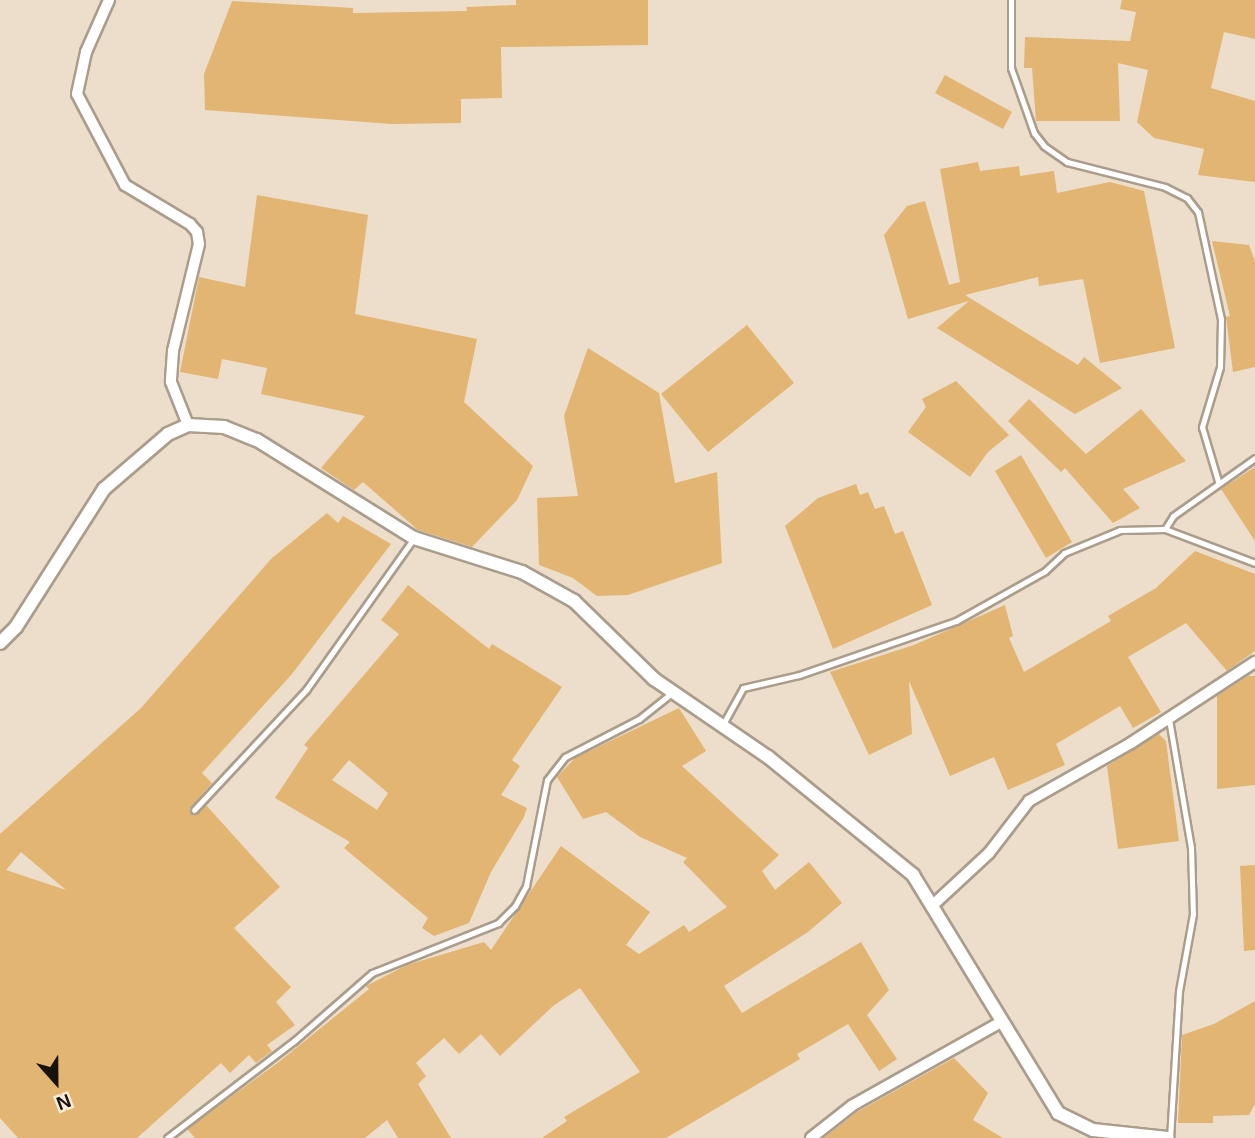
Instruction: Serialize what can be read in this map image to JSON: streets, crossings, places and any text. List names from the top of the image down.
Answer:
{
  "north": "bottom"
}
